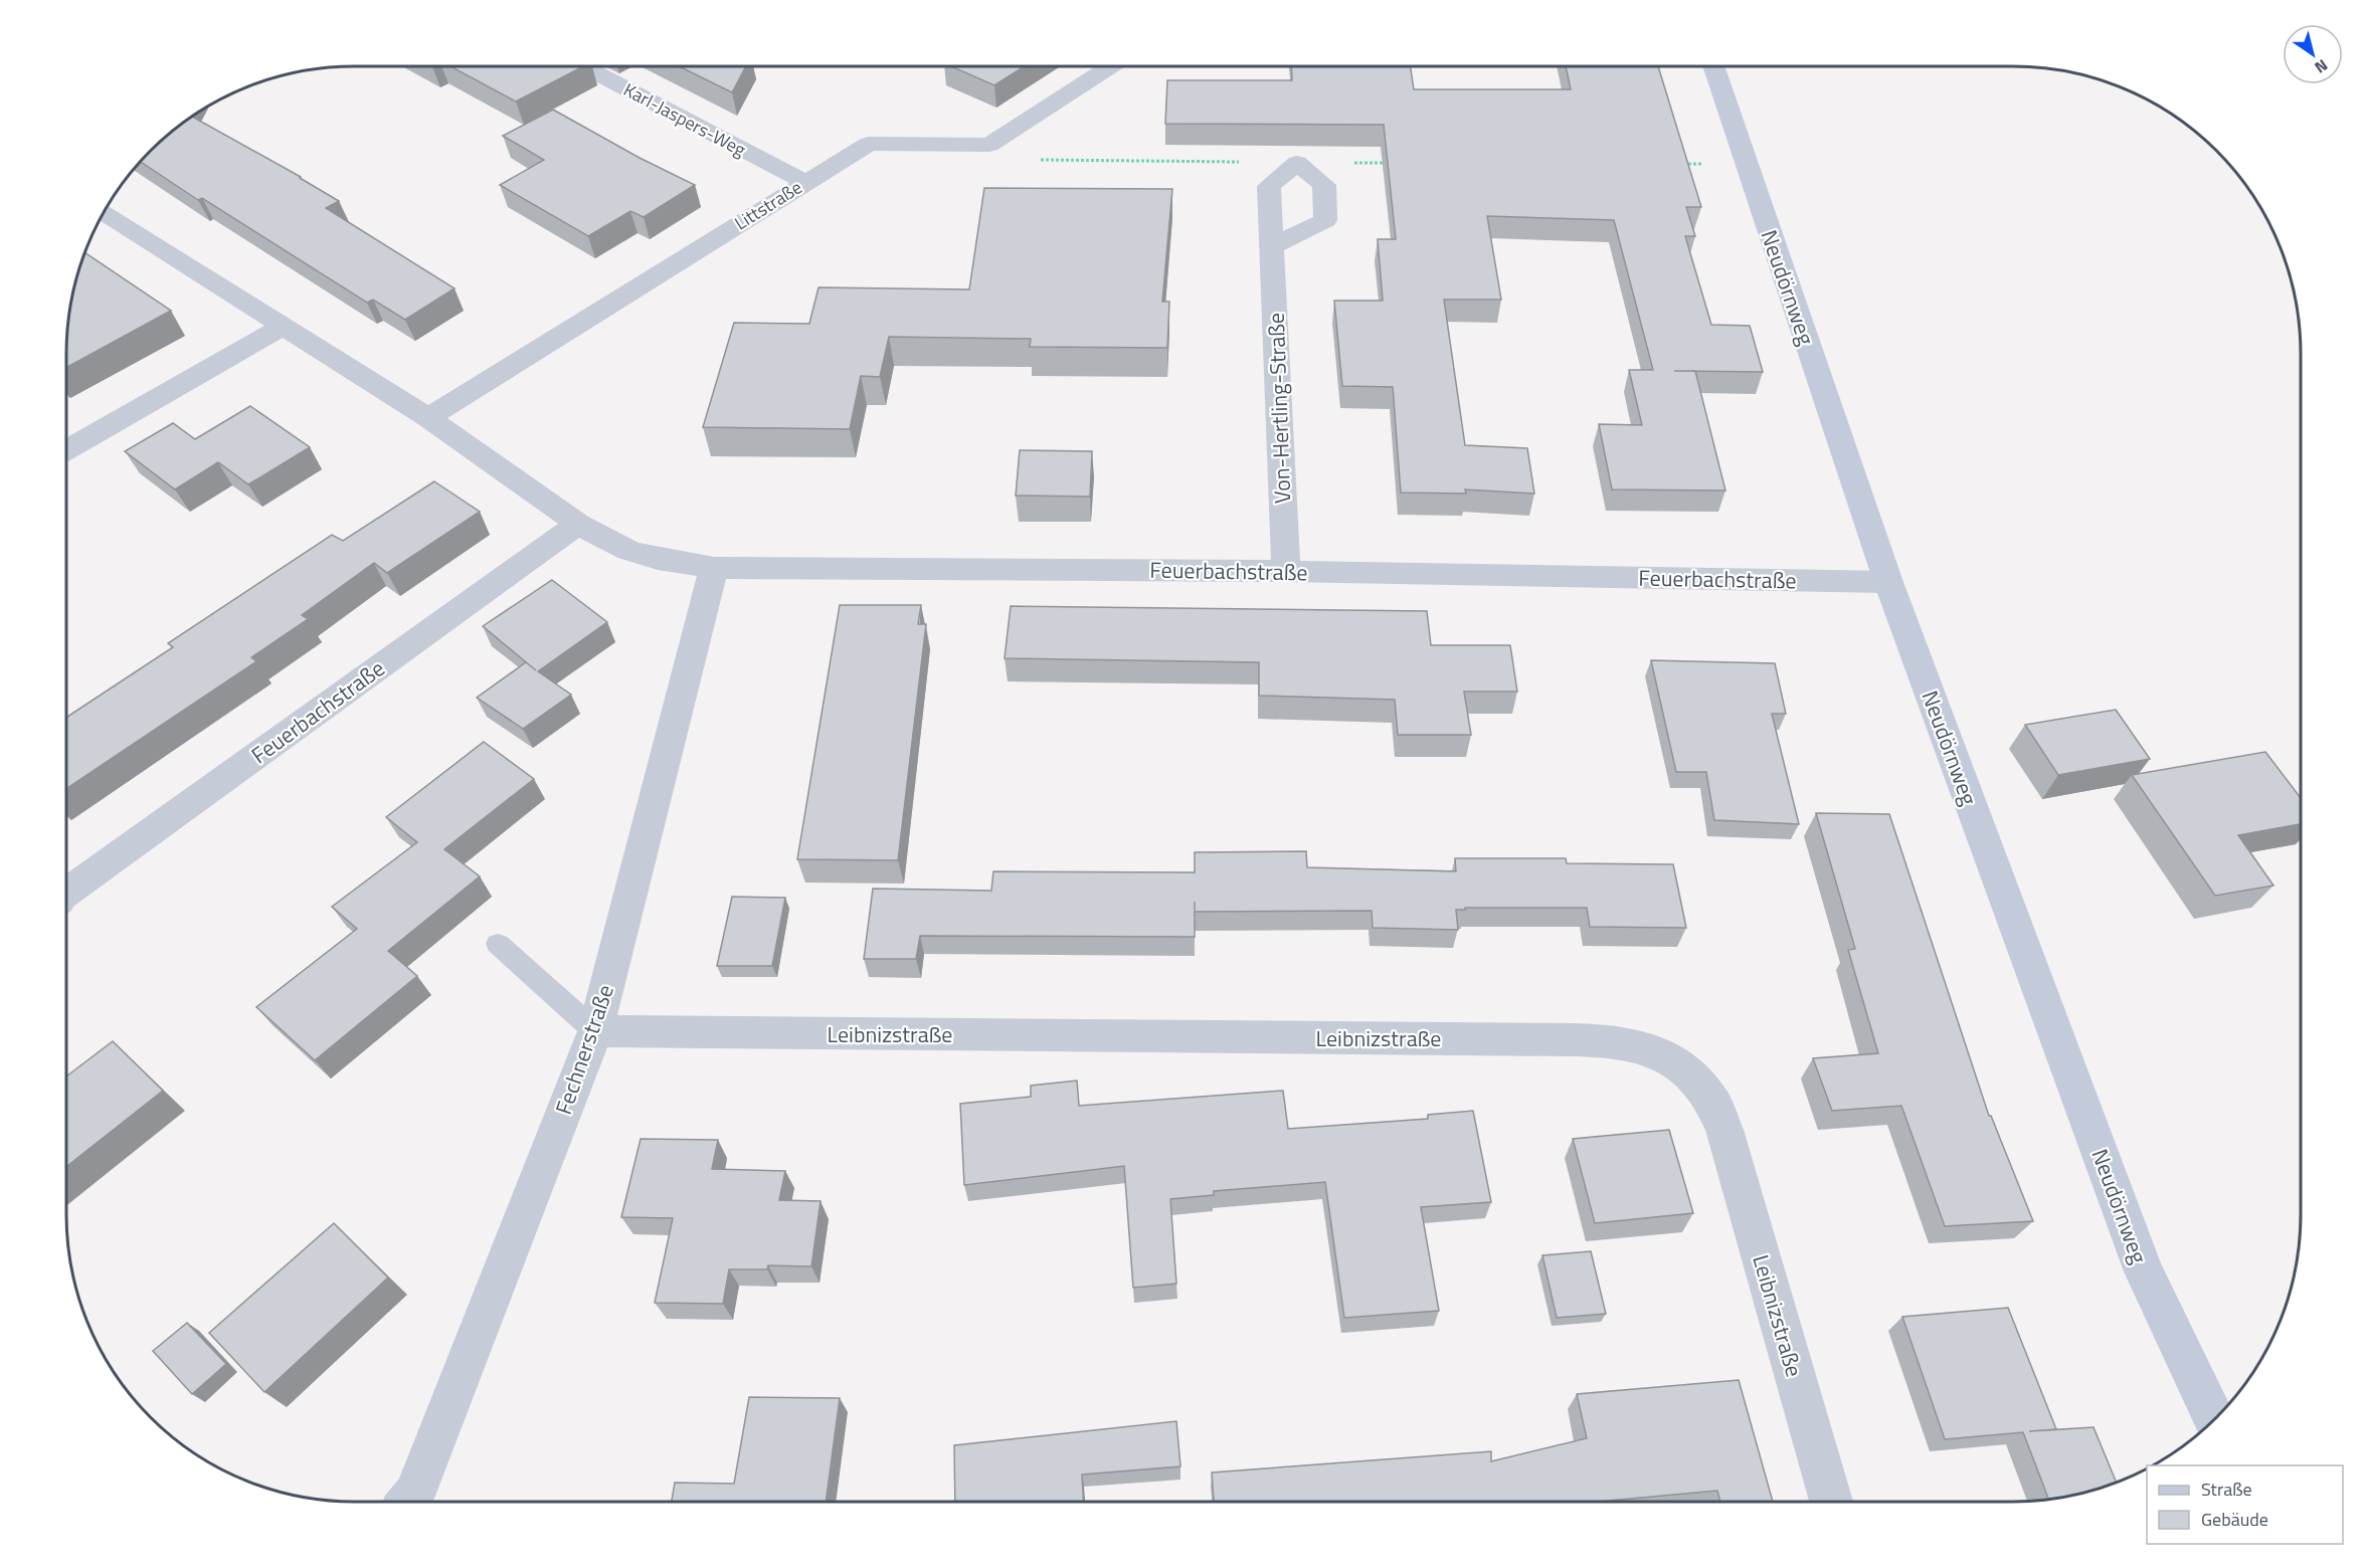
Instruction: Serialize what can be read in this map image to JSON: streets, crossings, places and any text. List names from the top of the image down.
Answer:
{
  "streets": {
    "street": [
      "Karl-Jaspers-Weg",
      "Littstraße",
      "Neudörnweg",
      "Von-Hertling-Straße",
      "Feuerbachstraße",
      "Leibnizstraße",
      "Fechnerstraße"
    ]
  },
  "crossings": [
    ["Karl-Jaspers-Weg", "Littstraße"],
    ["Littstraße", "Feuerbachstraße"],
    ["Neudörnweg", "Feuerbachstraße"],
    ["Von-Hertling-Straße", "Feuerbachstraße"],
    ["Feuerbachstraße", "Fechnerstraße"],
    ["Leibnizstraße", "Fechnerstraße"]
  ],
  "legend": ["Straße", "Gebäude"],
  "north": "bottom right"
}
